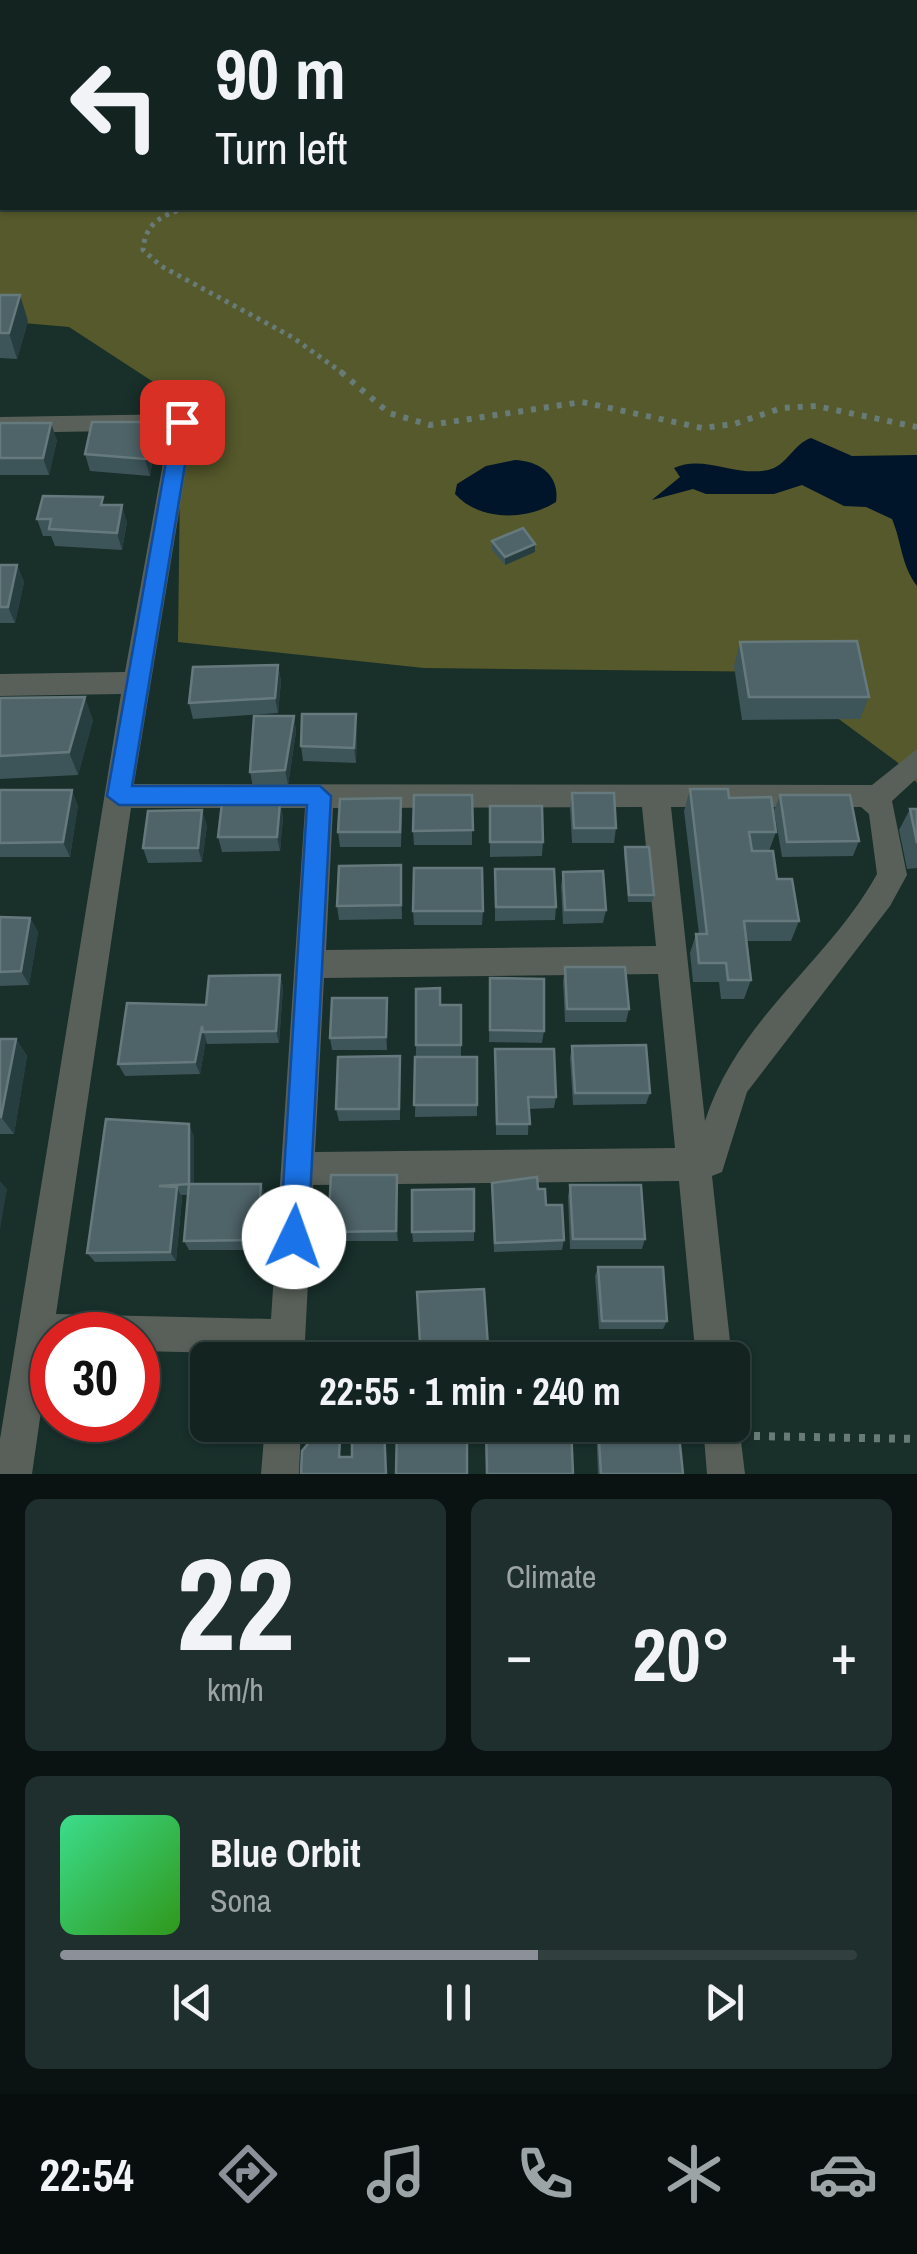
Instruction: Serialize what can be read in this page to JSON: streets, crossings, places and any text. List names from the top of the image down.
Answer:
{
  "page": {
    "turn": ["90 m", "Turn left"],
    "limit": "30",
    "trip": "22:55 · 1 min · 240 m",
    "tile": [
      ["22", "km/h"],
      "Climate"
    ],
    "heat": ["−", "20°", "+"],
    "song": ["Blue Orbit", "Sona"],
    "tabs": "22:54"
  }
}
